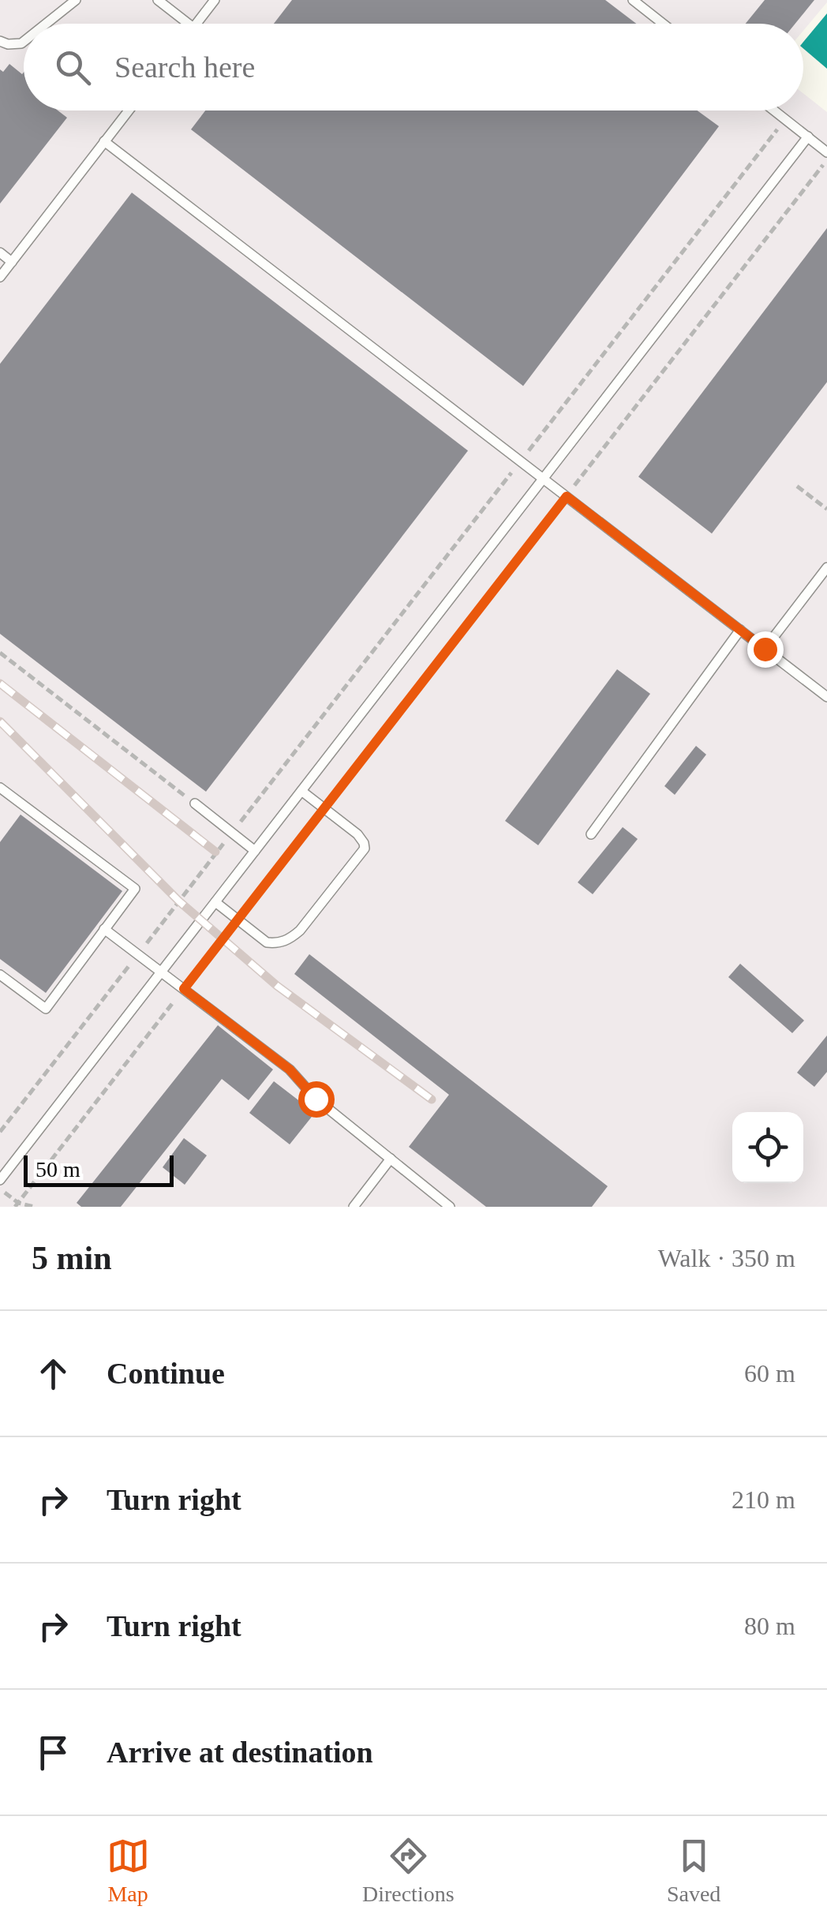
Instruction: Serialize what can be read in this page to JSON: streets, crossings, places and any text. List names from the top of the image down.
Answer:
{
  "scale_bar": "50 m",
  "page": {
    "search": "Search here",
    "scale": "50 m",
    "heading": ["5 min", "Walk · 350 m"],
    "list": [
      ["Continue", "60 m"],
      ["Turn right", "210 m"],
      ["Turn right", "80 m"],
      "Arrive at destination"
    ],
    "nav": ["Map", "Directions", "Saved"]
  }
}
